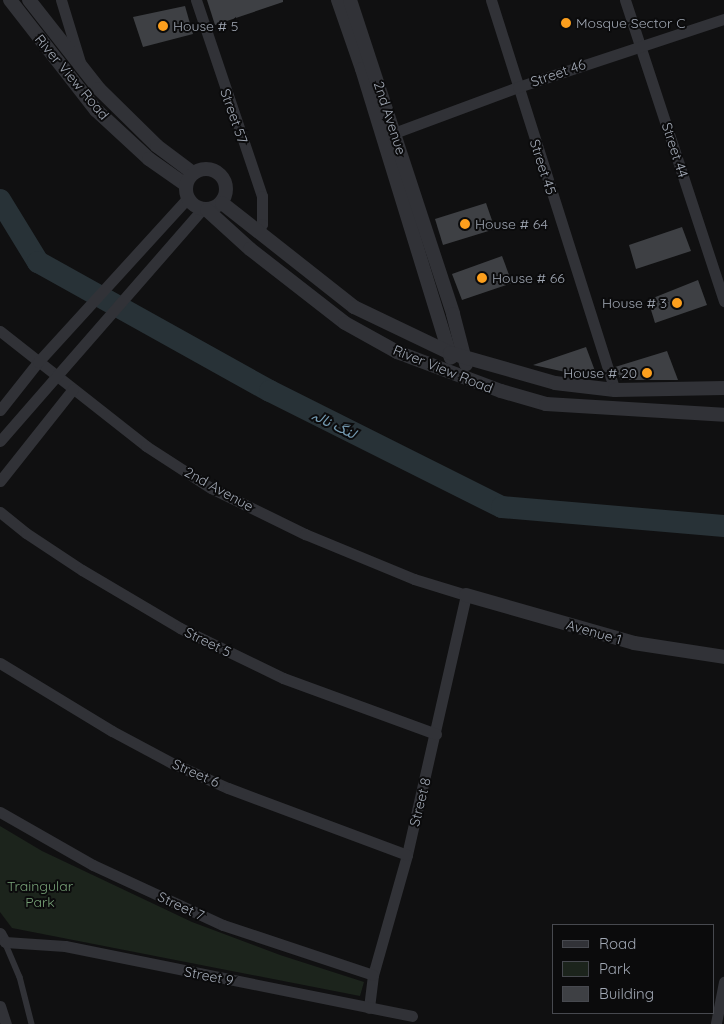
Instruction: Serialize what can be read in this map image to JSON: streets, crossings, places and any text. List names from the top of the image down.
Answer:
{
  "streets": {
    "street": [
      "Street 46",
      "River View Road",
      "Street 57",
      "2nd Avenue",
      "Street 44",
      "Street 45",
      "Avenue 1",
      "Street 5",
      "Street 6",
      "Street 8",
      "Street 7",
      "Street 9"
    ]
  },
  "crossings": [
    ["Street 46", "2nd Avenue"],
    ["Street 46", "Street 44"],
    ["Street 46", "Street 45"],
    ["River View Road", "Street 57"],
    ["River View Road", "2nd Avenue"],
    ["River View Road", "Street 45"],
    ["2nd Avenue", "Avenue 1"],
    ["2nd Avenue", "Street 8"],
    ["Avenue 1", "Street 8"],
    ["Street 5", "Street 8"],
    ["Street 6", "Street 8"],
    ["Street 8", "Street 7"],
    ["Street 8", "Street 9"]
  ],
  "water": ["لنگ نالہ"],
  "parks": ["Traingular Park"],
  "places": [
    "Mosque Sector C",
    "House # 5",
    "House # 64",
    "House # 66",
    "House # 3",
    "House # 20"
  ],
  "legend": ["Road", "Park", "Building"]
}
